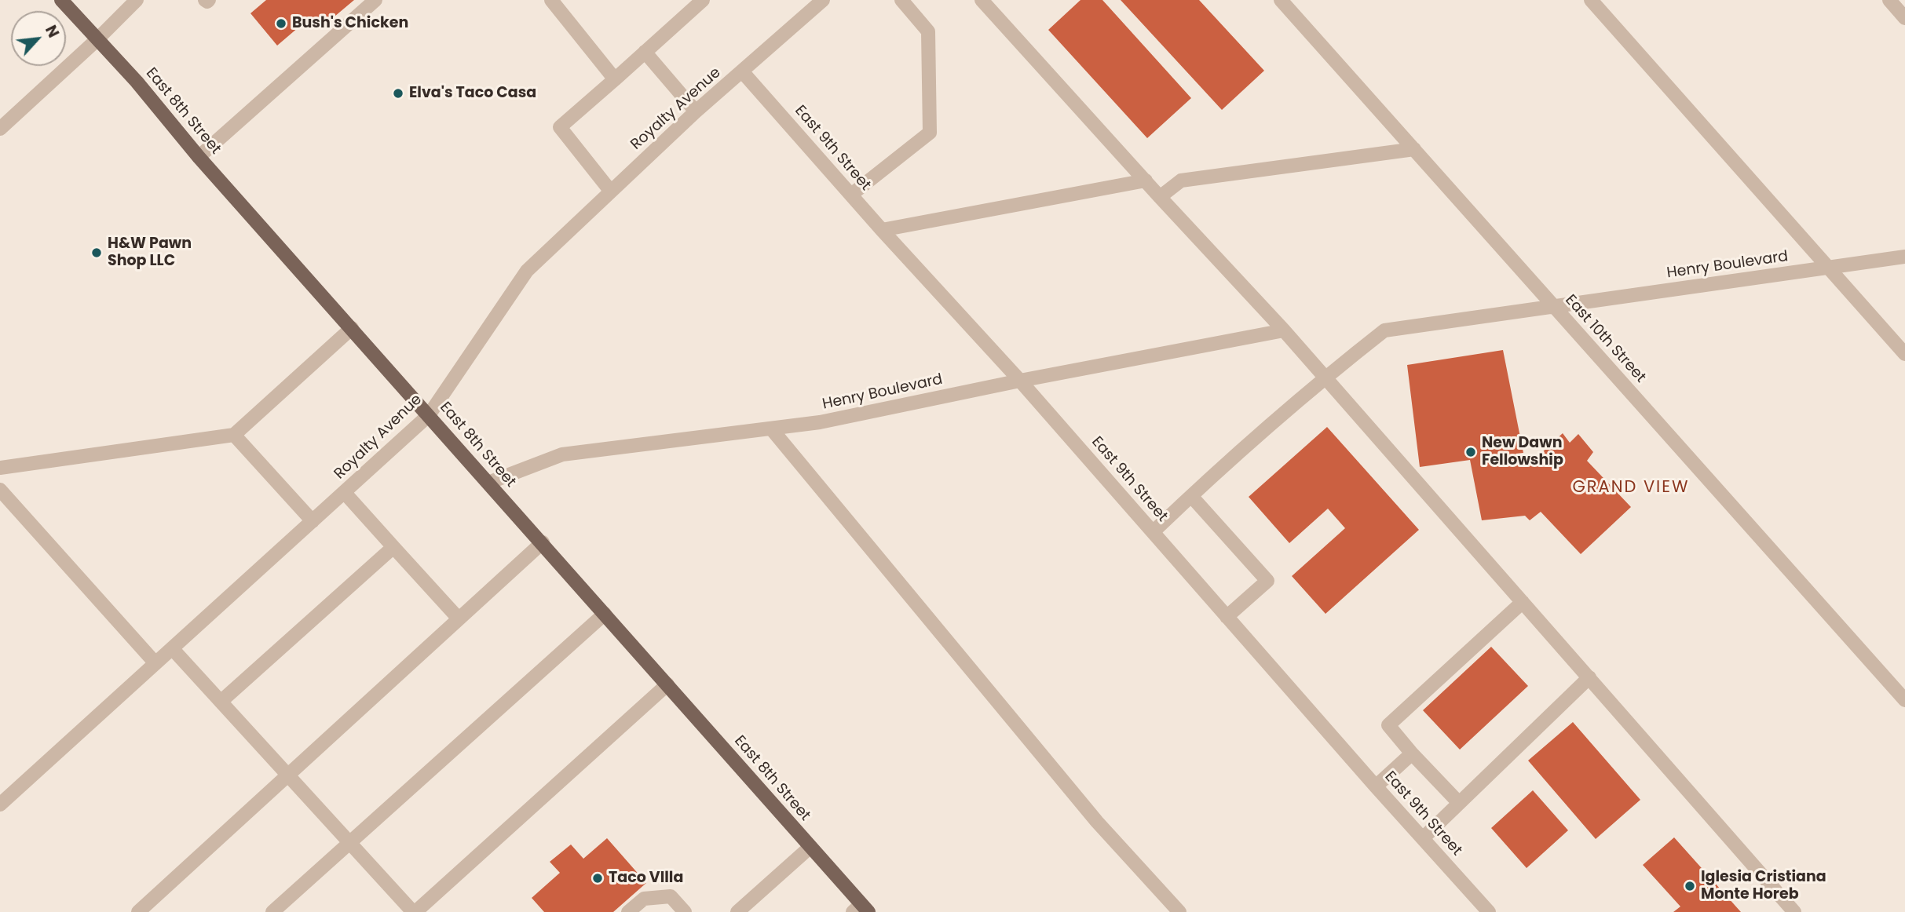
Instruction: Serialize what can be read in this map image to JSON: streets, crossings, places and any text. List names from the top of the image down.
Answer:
{
  "streets": {
    "main road": ["East 8th Street"],
    "street": [
      "Royalty Avenue",
      "East 9th Street",
      "Henry Boulevard",
      "East 10th Street"
    ]
  },
  "crossings": [
    ["Royalty Avenue", "East 8th Street"],
    ["Royalty Avenue", "East 9th Street"],
    ["East 8th Street", "Henry Boulevard"],
    ["East 9th Street", "Henry Boulevard"],
    ["Henry Boulevard", "East 10th Street"]
  ],
  "districts": ["GRAND VIEW"],
  "places": [
    "Bush's Chicken",
    "Elva's Taco Casa",
    "H&W Pawn Shop LLC",
    "New Dawn Fellowship",
    "Taco VIlla",
    "Iglesia Cristiana Monte Horeb"
  ],
  "north": "top right"
}
